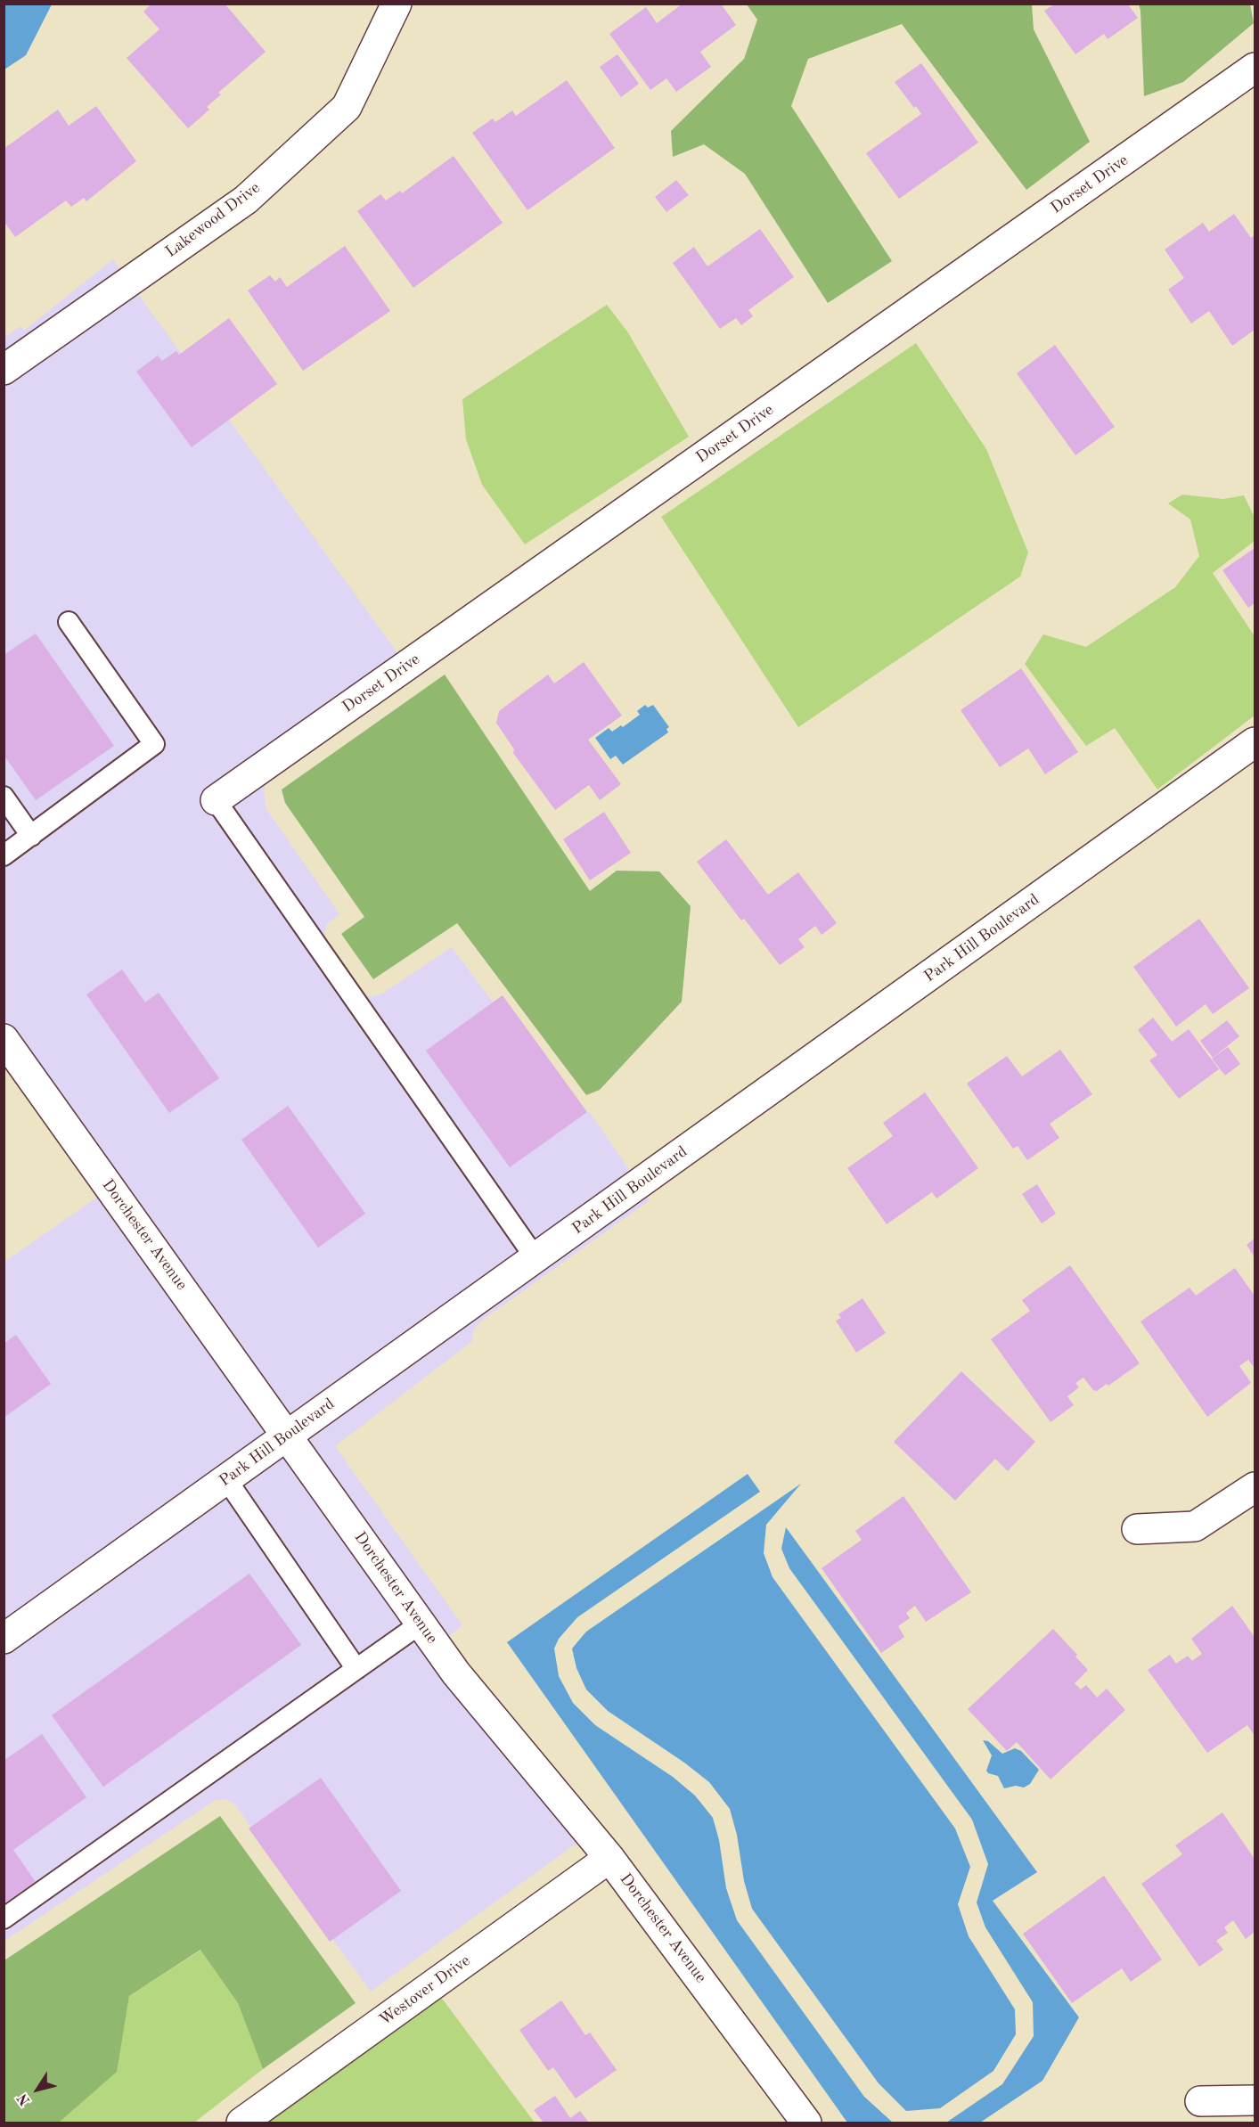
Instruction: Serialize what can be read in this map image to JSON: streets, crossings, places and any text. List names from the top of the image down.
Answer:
{
  "streets": {
    "street": [
      "Dorset Drive",
      "Lakewood Drive",
      "Park Hill Boulevard",
      "Dorchester Avenue",
      "Westover Drive"
    ]
  },
  "crossings": [
    ["Park Hill Boulevard", "Dorchester Avenue"],
    ["Dorchester Avenue", "Westover Drive"]
  ],
  "north": "bottom left"
}
